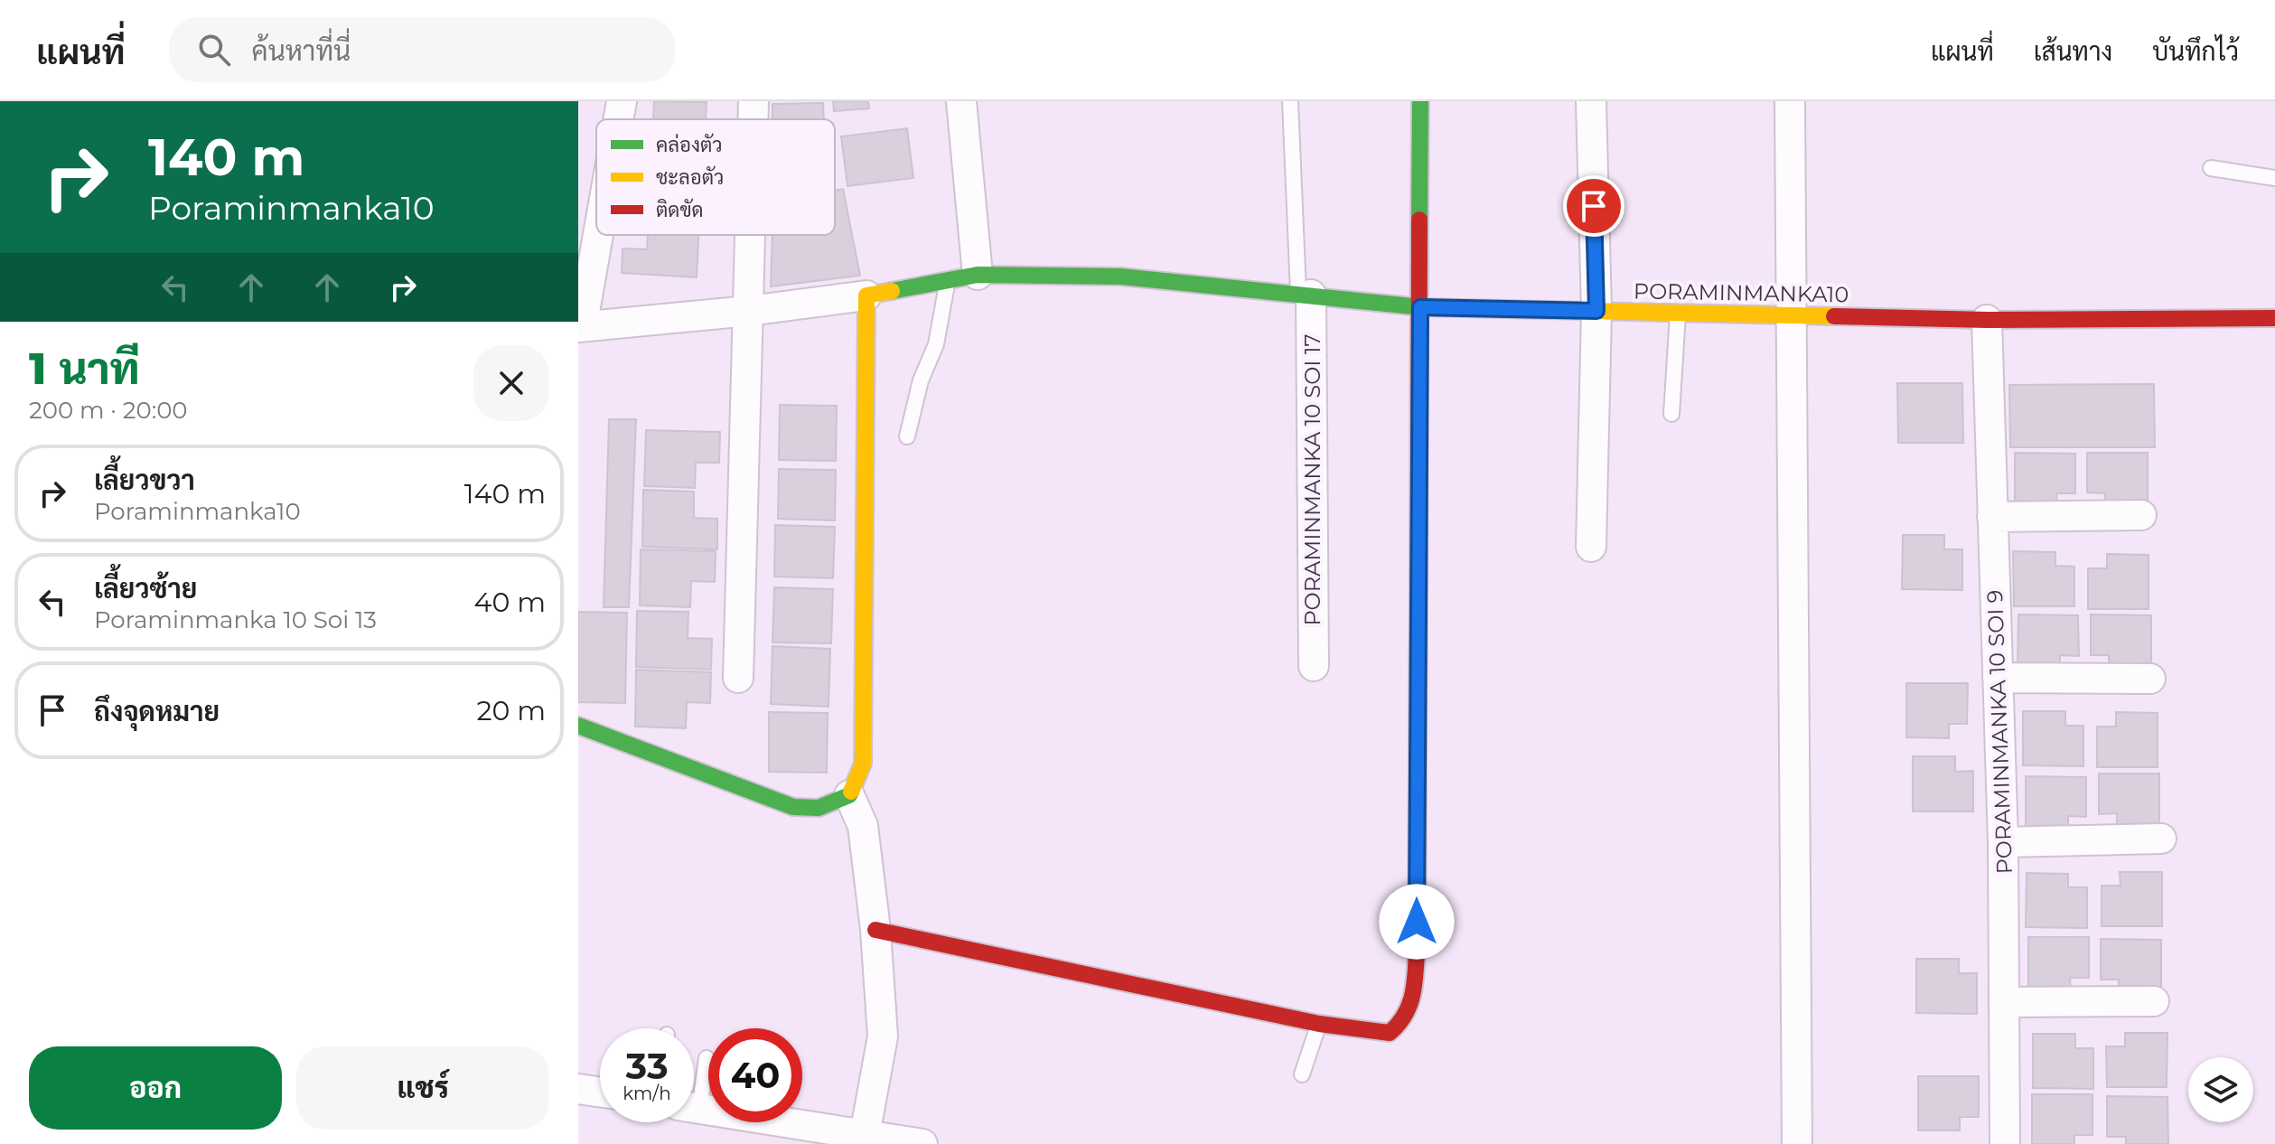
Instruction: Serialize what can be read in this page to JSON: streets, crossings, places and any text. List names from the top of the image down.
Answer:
{
  "streets": {
    "street": ["PORAMINMANKA10", "PORAMINMANKA 10 SOI 17", "PORAMINMANKA 10 SOI 9"]
  },
  "crossings": [
    ["PORAMINMANKA10", "PORAMINMANKA 10 SOI 17"],
    ["PORAMINMANKA10", "PORAMINMANKA 10 SOI 9"]
  ],
  "legend": ["คล่องตัว", "ชะลอตัว", "ติดขัด"],
  "page": {
    "header": "แผนที่",
    "search": "ค้นหาที่นี่",
    "nav": ["แผนที่", "เส้นทาง", "บันทึกไว้"],
    "turn": ["140 m", "Poraminmanka10"],
    "heading": ["1 นาที", "200 m · 20:00"],
    "list": [
      {
        "name": "เลี้ยวขวา",
        "note": "Poraminmanka10",
        "value": "140 m"
      },
      {
        "name": "เลี้ยวซ้าย",
        "note": "Poraminmanka 10 Soi 13",
        "value": "40 m"
      },
      {
        "name": "ถึงจุดหมาย",
        "value": "20 m"
      }
    ],
    "speed": "33 km/h",
    "limit": "40",
    "buttons": ["ออก", "แชร์"]
  }
}
